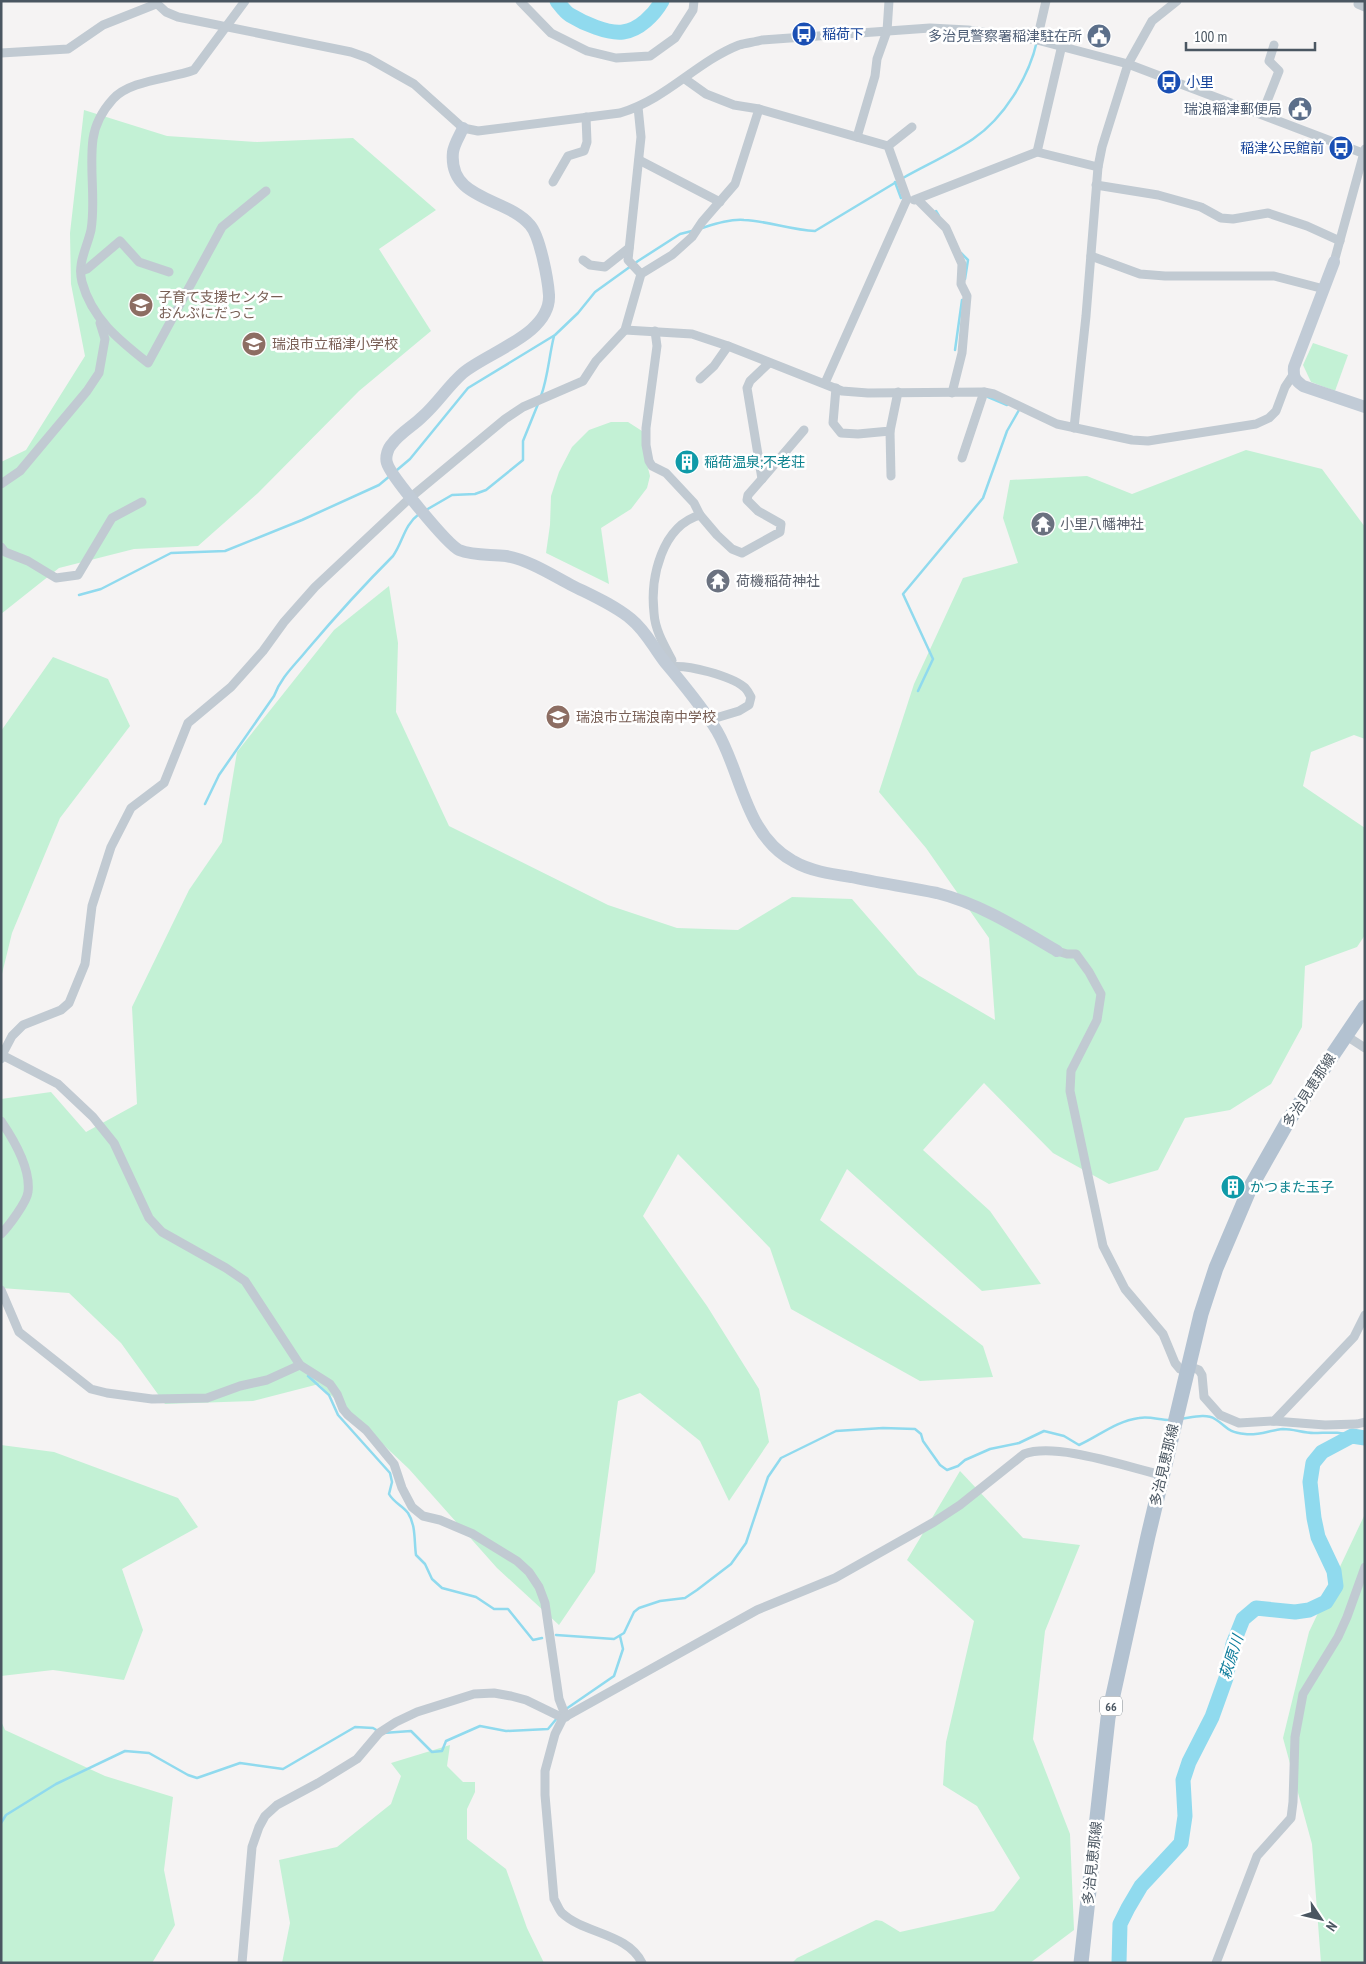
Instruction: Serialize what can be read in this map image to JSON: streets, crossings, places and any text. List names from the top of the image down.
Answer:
{
  "streets": {
    "main road": ["多治見恵那線", "66"]
  },
  "water": ["萩原川"],
  "places": {
    "bus stop": ["稲荷下", "小里", "稲津公民館前"],
    "public building": ["多治見警察署稲津駐在所", "瑞浪稲津郵便局"],
    "school or university": ["子育て支援センター おんぶにだっこ", "瑞浪市立稲津小学校", "瑞浪市立瑞浪南中学校"],
    "building": ["稲荷温泉;不老荘", "かつまた玉子"],
    "temple": ["小里八幡神社", "荷機稲荷神社"]
  },
  "scale_bar": "100 m",
  "north": "bottom right"
}
